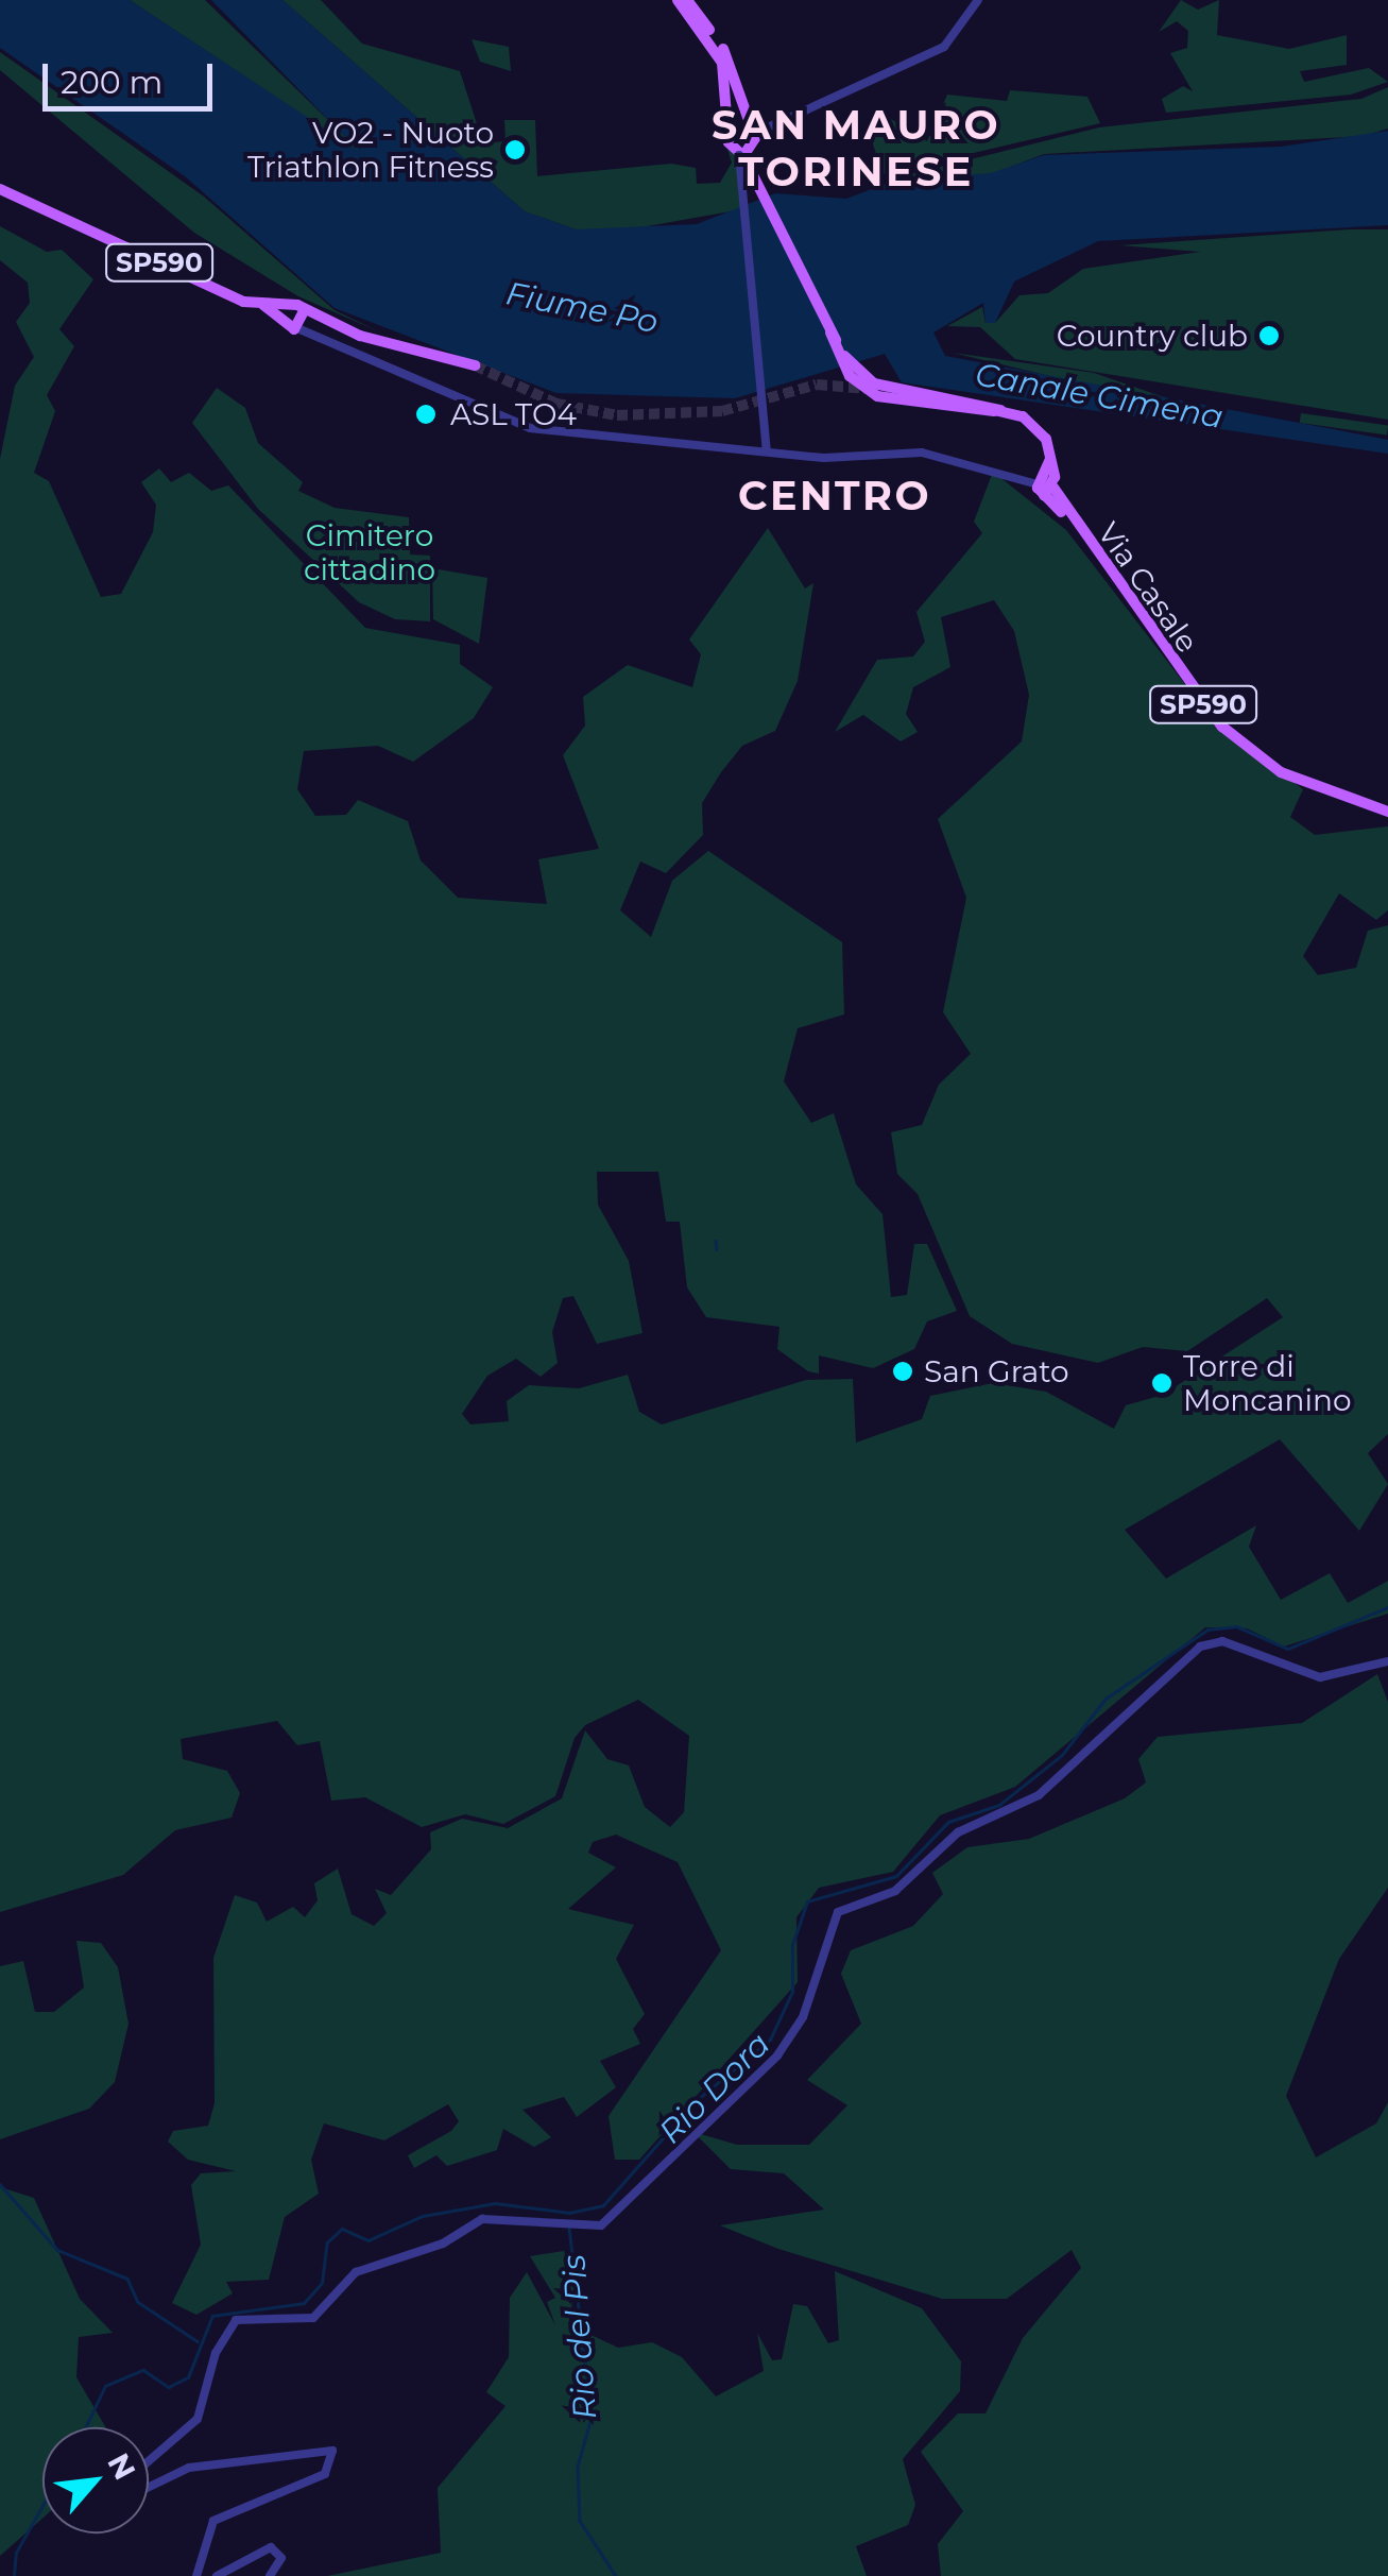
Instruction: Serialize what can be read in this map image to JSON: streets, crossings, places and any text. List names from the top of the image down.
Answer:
{
  "streets": {
    "main road": ["SP590", "Via Casale"]
  },
  "crossings": [
    ["SP590", "Via Casale"]
  ],
  "districts": ["SAN MAURO TORINESE", "CENTRO"],
  "water": [
    "Fiume Po",
    "Canale Cimena",
    "Rio Dora",
    "Rio del Pis"
  ],
  "parks": ["Cimitero cittadino"],
  "places": [
    "VO2 - Nuoto Triathlon Fitness",
    "Country club",
    "ASL TO4",
    "San Grato",
    "Torre di Moncanino"
  ],
  "scale_bar": "200 m",
  "north": "top right"
}
